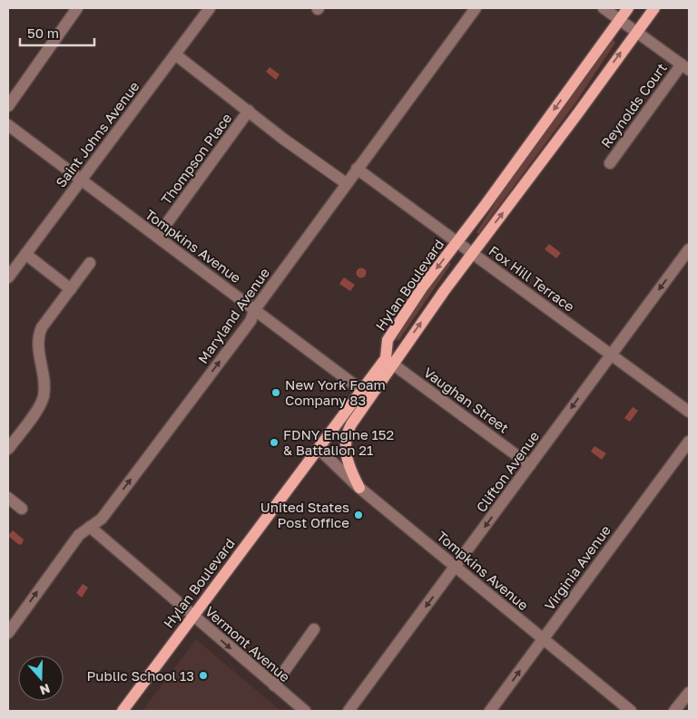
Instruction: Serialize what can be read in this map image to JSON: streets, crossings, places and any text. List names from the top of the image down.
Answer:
{
  "streets": {
    "main road": ["Hylan Boulevard"],
    "street": [
      "Reynolds Court",
      "Saint Johns Avenue",
      "Thompson Place",
      "Tompkins Avenue",
      "Fox Hill Terrace",
      "Maryland Avenue",
      "Vaughan Street",
      "Clifton Avenue",
      "Virginia Avenue",
      "Vermont Avenue"
    ]
  },
  "crossings": [
    ["Saint Johns Avenue", "Tompkins Avenue"],
    ["Thompson Place", "Tompkins Avenue"],
    ["Thompson Place", "Maryland Avenue"],
    ["Tompkins Avenue", "Hylan Boulevard"],
    ["Tompkins Avenue", "Maryland Avenue"],
    ["Tompkins Avenue", "Clifton Avenue"],
    ["Tompkins Avenue", "Virginia Avenue"],
    ["Fox Hill Terrace", "Hylan Boulevard"],
    ["Fox Hill Terrace", "Maryland Avenue"],
    ["Fox Hill Terrace", "Clifton Avenue"],
    ["Hylan Boulevard", "Vaughan Street"],
    ["Hylan Boulevard", "Vermont Avenue"],
    ["Maryland Avenue", "Vermont Avenue"],
    ["Vaughan Street", "Clifton Avenue"]
  ],
  "one_way": ["Maryland Avenue", "Clifton Avenue", "Vermont Avenue"],
  "places": [
    "New York Foam Company 83",
    "FDNY Engine 152 & Battalion 21",
    "United States Post Office",
    "Public School 13"
  ],
  "scale_bar": "50 m",
  "north": "bottom"
}
